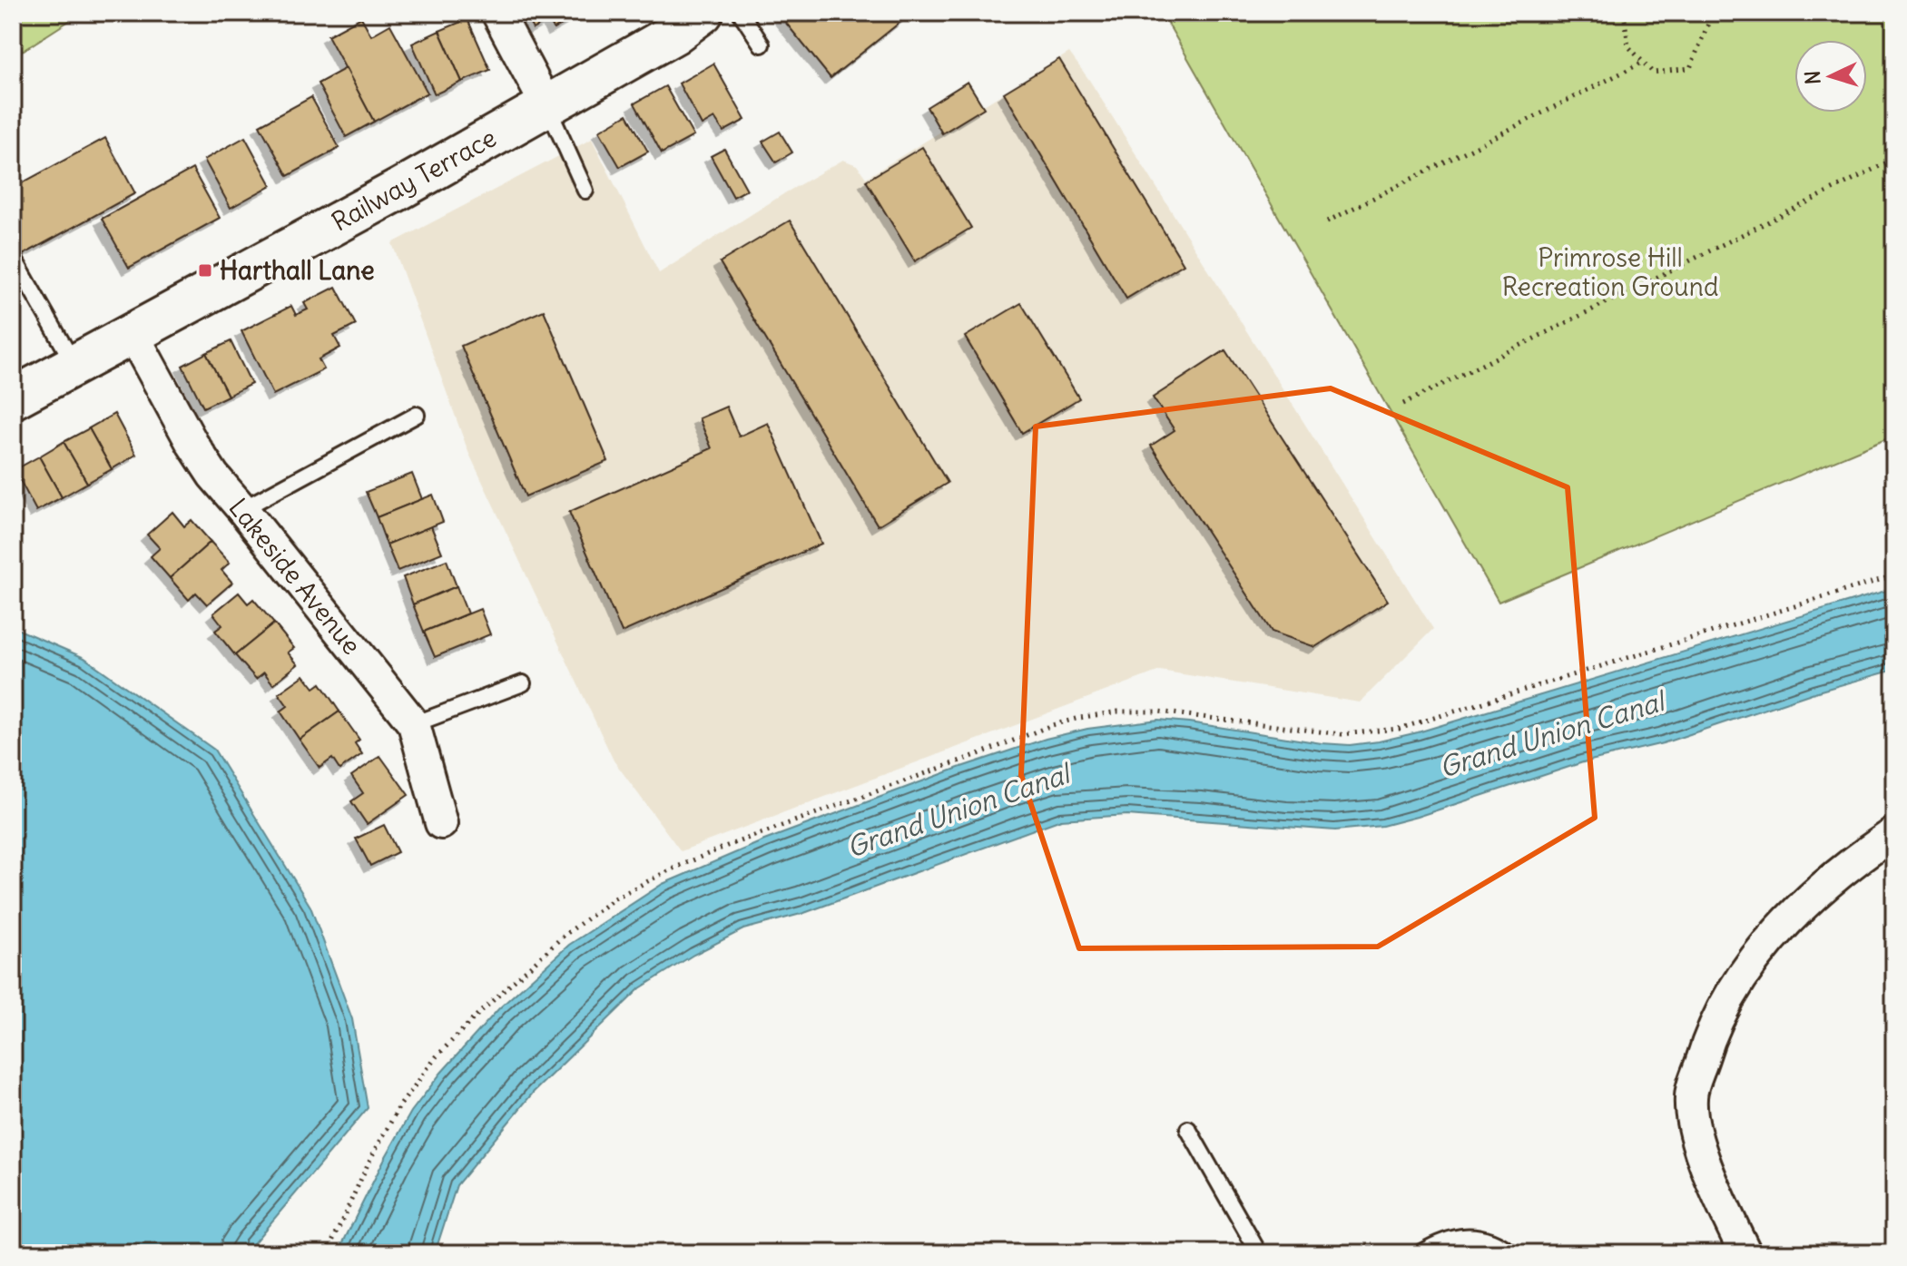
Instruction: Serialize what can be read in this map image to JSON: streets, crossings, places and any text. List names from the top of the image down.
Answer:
{
  "streets": {
    "street": ["Railway Terrace", "Lakeside Avenue"]
  },
  "crossings": [
    ["Railway Terrace", "Lakeside Avenue"]
  ],
  "water": ["Grand Union Canal"],
  "parks": ["Primrose Hill Recreation Ground"],
  "places": {
    "transit": ["Harthall Lane"]
  },
  "north": "left"
}
